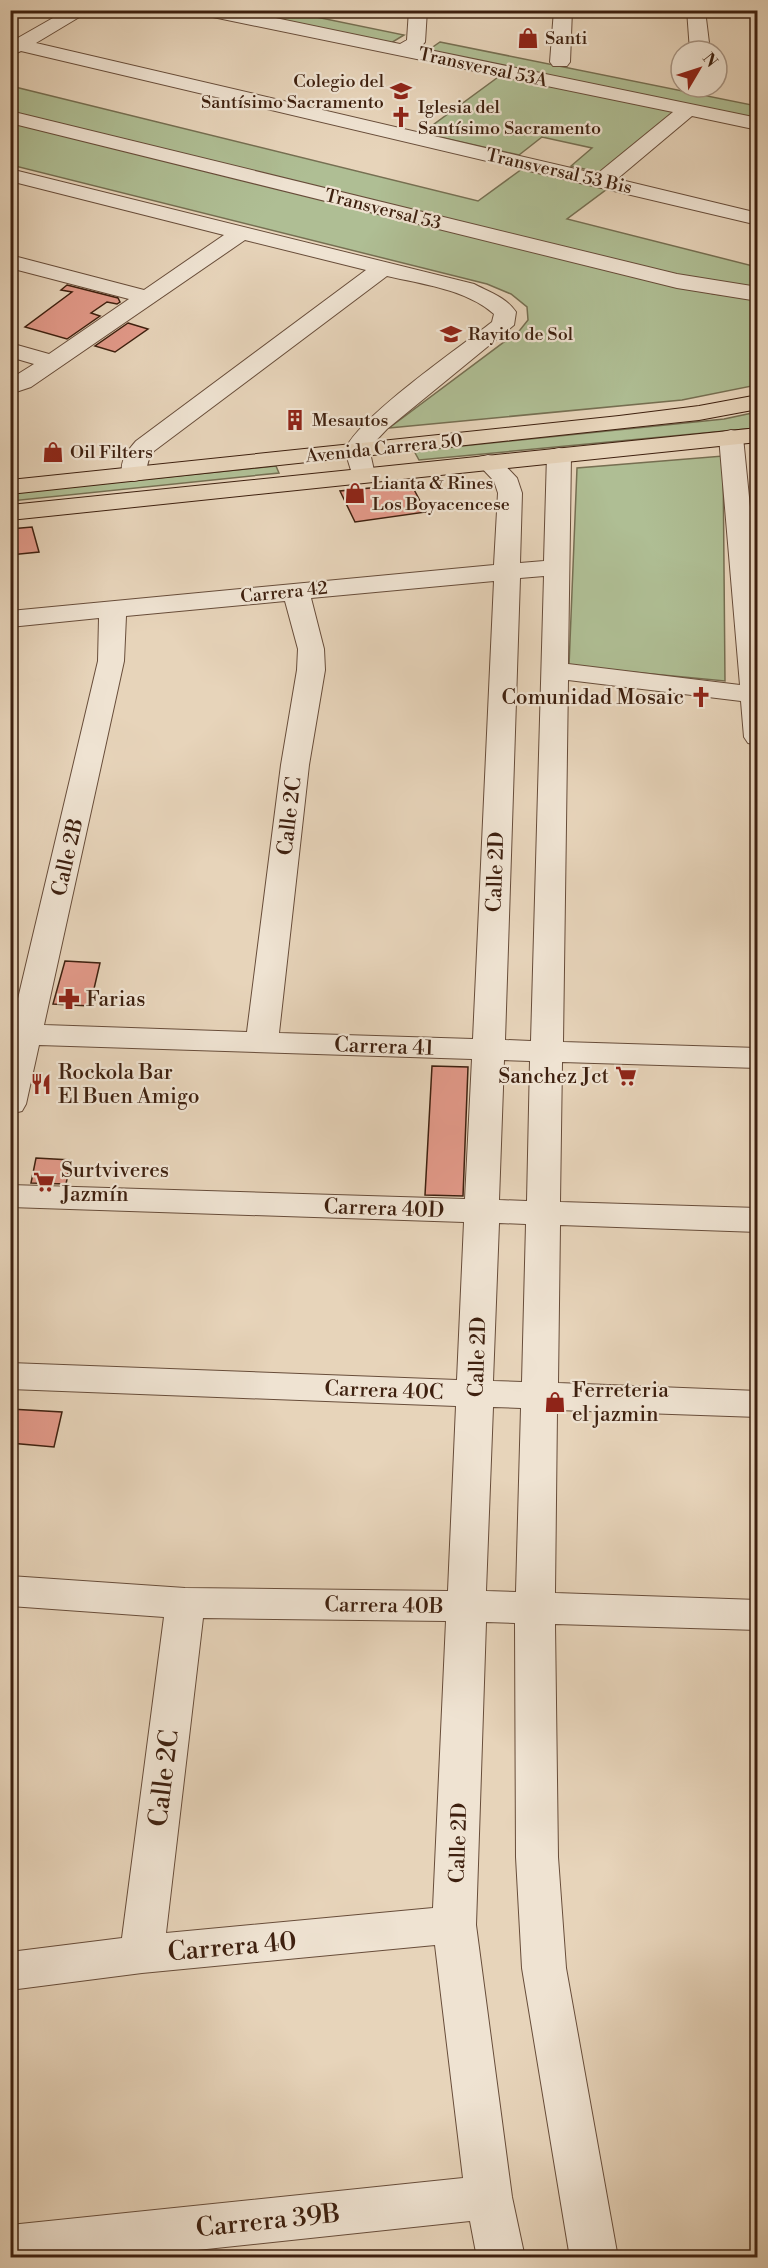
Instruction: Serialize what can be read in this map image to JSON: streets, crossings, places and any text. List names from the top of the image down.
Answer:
{
  "streets": {
    "main road": ["Avenida Carrera 50"],
    "street": [
      "Transversal 53A",
      "Transversal 53 Bis",
      "Transversal 53",
      "Carrera 42",
      "Calle 2C",
      "Calle 2B",
      "Calle 2D",
      "Carrera 41",
      "Carrera 40D",
      "Carrera 40C",
      "Carrera 40B",
      "Carrera 40",
      "Carrera 39B"
    ]
  },
  "crossings": [
    ["Avenida Carrera 50", "Calle 2D"],
    ["Carrera 42", "Calle 2C"],
    ["Carrera 42", "Calle 2B"],
    ["Carrera 42", "Calle 2D"],
    ["Calle 2C", "Carrera 41"],
    ["Calle 2C", "Carrera 40B"],
    ["Calle 2C", "Carrera 40"],
    ["Calle 2B", "Carrera 41"],
    ["Calle 2D", "Carrera 41"],
    ["Calle 2D", "Carrera 40D"],
    ["Calle 2D", "Carrera 40C"],
    ["Calle 2D", "Carrera 40B"],
    ["Calle 2D", "Carrera 40"],
    ["Calle 2D", "Carrera 39B"]
  ],
  "places": {
    "shop": [
      "Santi",
      "Oil Filters",
      "Lianta & Rines Los Boyacencese",
      "Ferreteria el jazmin"
    ],
    "school or university": ["Colegio del Santísimo Sacramento", "Rayito de Sol"],
    "church": ["Iglesia del Santísimo Sacramento", "Comunidad Mosaic"],
    "building": ["Mesautos"],
    "pharmacy": ["Farias"],
    "supermarket": ["Sanchez Jct", "Surtviveres Jazmín"],
    "restaurant": ["Rockola Bar El Buen Amigo"]
  },
  "north": "top right"
}
